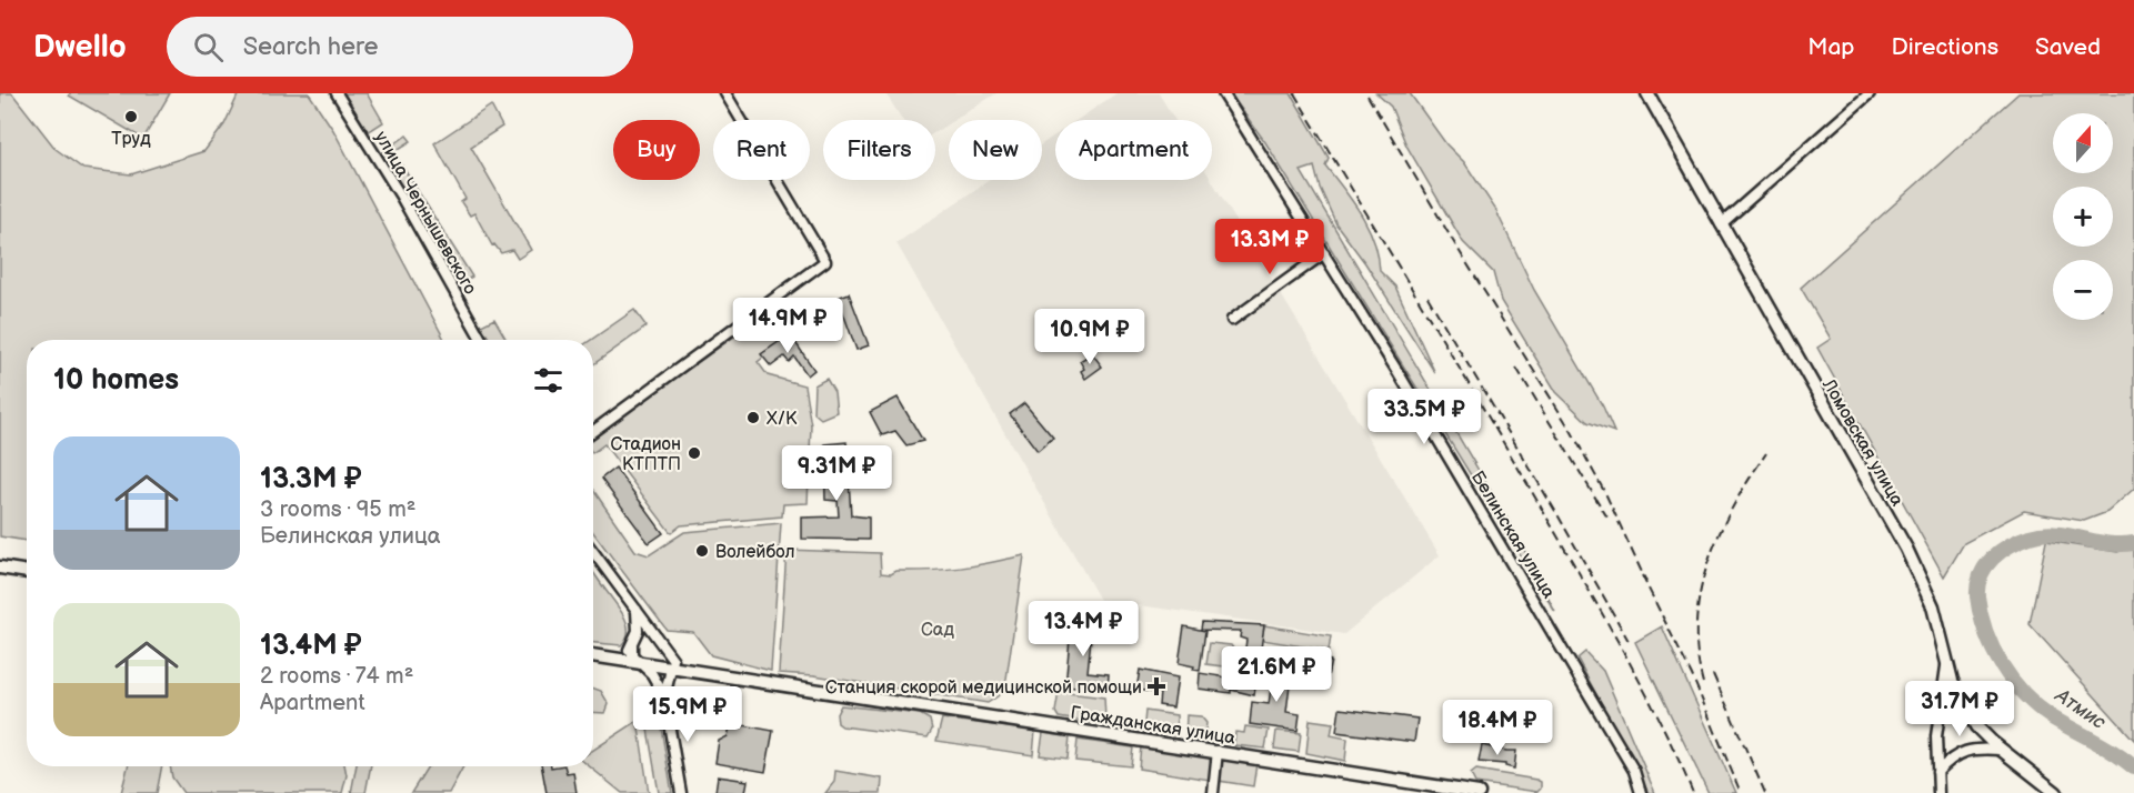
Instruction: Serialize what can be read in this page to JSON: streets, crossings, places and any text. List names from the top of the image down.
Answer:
{
  "streets": {
    "main road": ["Ломовская улица", "Гражданская улица"],
    "street": ["улица Чернышевского", "Белинская улица"]
  },
  "water": ["Атмис"],
  "parks": ["Сад"],
  "places": {
    "other": [
      "Труд",
      "Х/К",
      "Стадион КТПТП",
      "Волейбол"
    ],
    "health": ["Станция скорой медицинской помощи"]
  },
  "north": "top",
  "page": {
    "header": "Dwello",
    "search": "Search here",
    "nav": ["Map", "Directions", "Saved"],
    "map_buttons": ["+", "−"],
    "chip": [
      "Buy",
      "Rent",
      "Filters",
      "New",
      "Apartment"
    ],
    "price": [
      "13.3M ₽",
      "14.9M ₽",
      "10.9M ₽",
      "33.5M ₽",
      "9.31M ₽",
      "13.4M ₽",
      "21.6M ₽",
      "31.7M ₽",
      "15.9M ₽",
      "18.4M ₽"
    ],
    "heading": "10 homes",
    "list": [
      {
        "name": "13.3M ₽",
        "note": "3 rooms · 95 m² · Белинская улица"
      },
      {
        "name": "13.4M ₽",
        "note": "2 rooms · 74 m² · Apartment"
      }
    ]
  }
}
